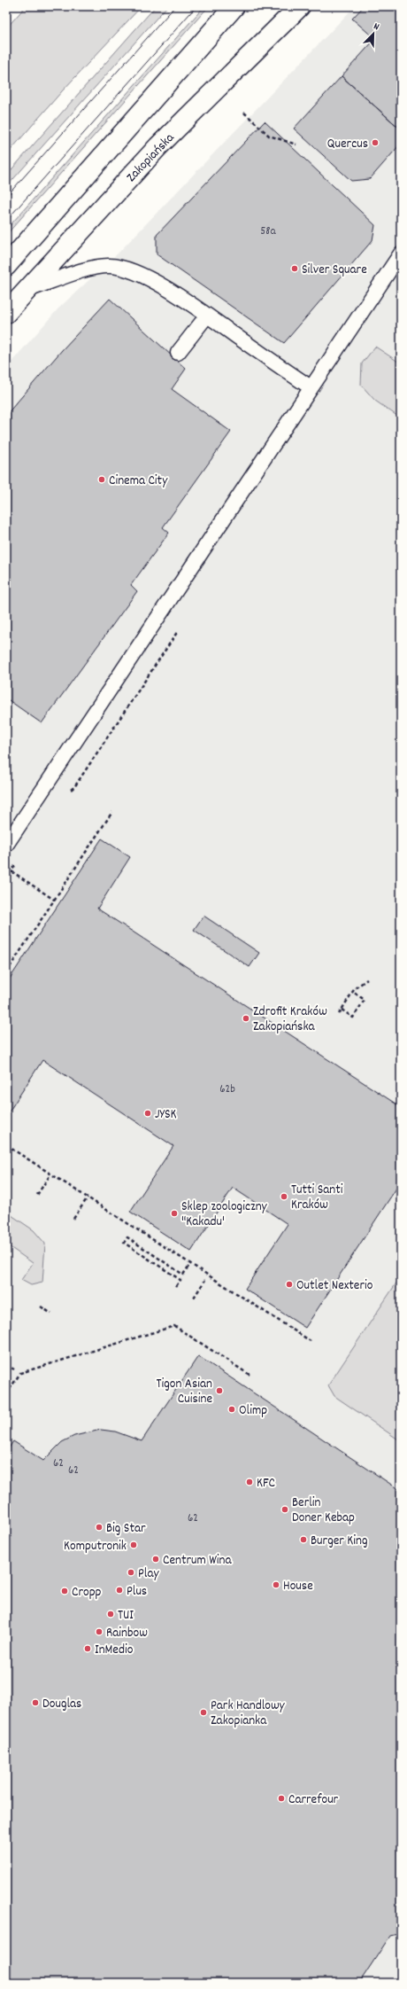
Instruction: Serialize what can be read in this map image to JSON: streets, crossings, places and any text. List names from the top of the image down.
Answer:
{
  "streets": {
    "main road": ["Zakopiańska"]
  },
  "places": [
    "Quercus",
    "Silver Square",
    "Cinema City",
    "Zdrofit Kraków Zakopiańska",
    "JYSK",
    "Tutti Santi Kraków",
    "Sklep zoologiczny \"Kakadu'",
    "Outlet Nexterio",
    "Tigon Asian Cuisine",
    "Olimp",
    "KFC",
    "Berlin Doner Kebap",
    "Big Star",
    "Burger King",
    "Komputronik",
    "Centrum Wina",
    "Play",
    "House",
    "Plus",
    "Cropp",
    "TUI",
    "Rainbow",
    "InMedio",
    "Douglas",
    "Park Handlowy Zakopianka",
    "Carrefour"
  ],
  "house_numbers": [
    "58a",
    "62b",
    "62",
    "62",
    "62"
  ],
  "north": "top right"
}
